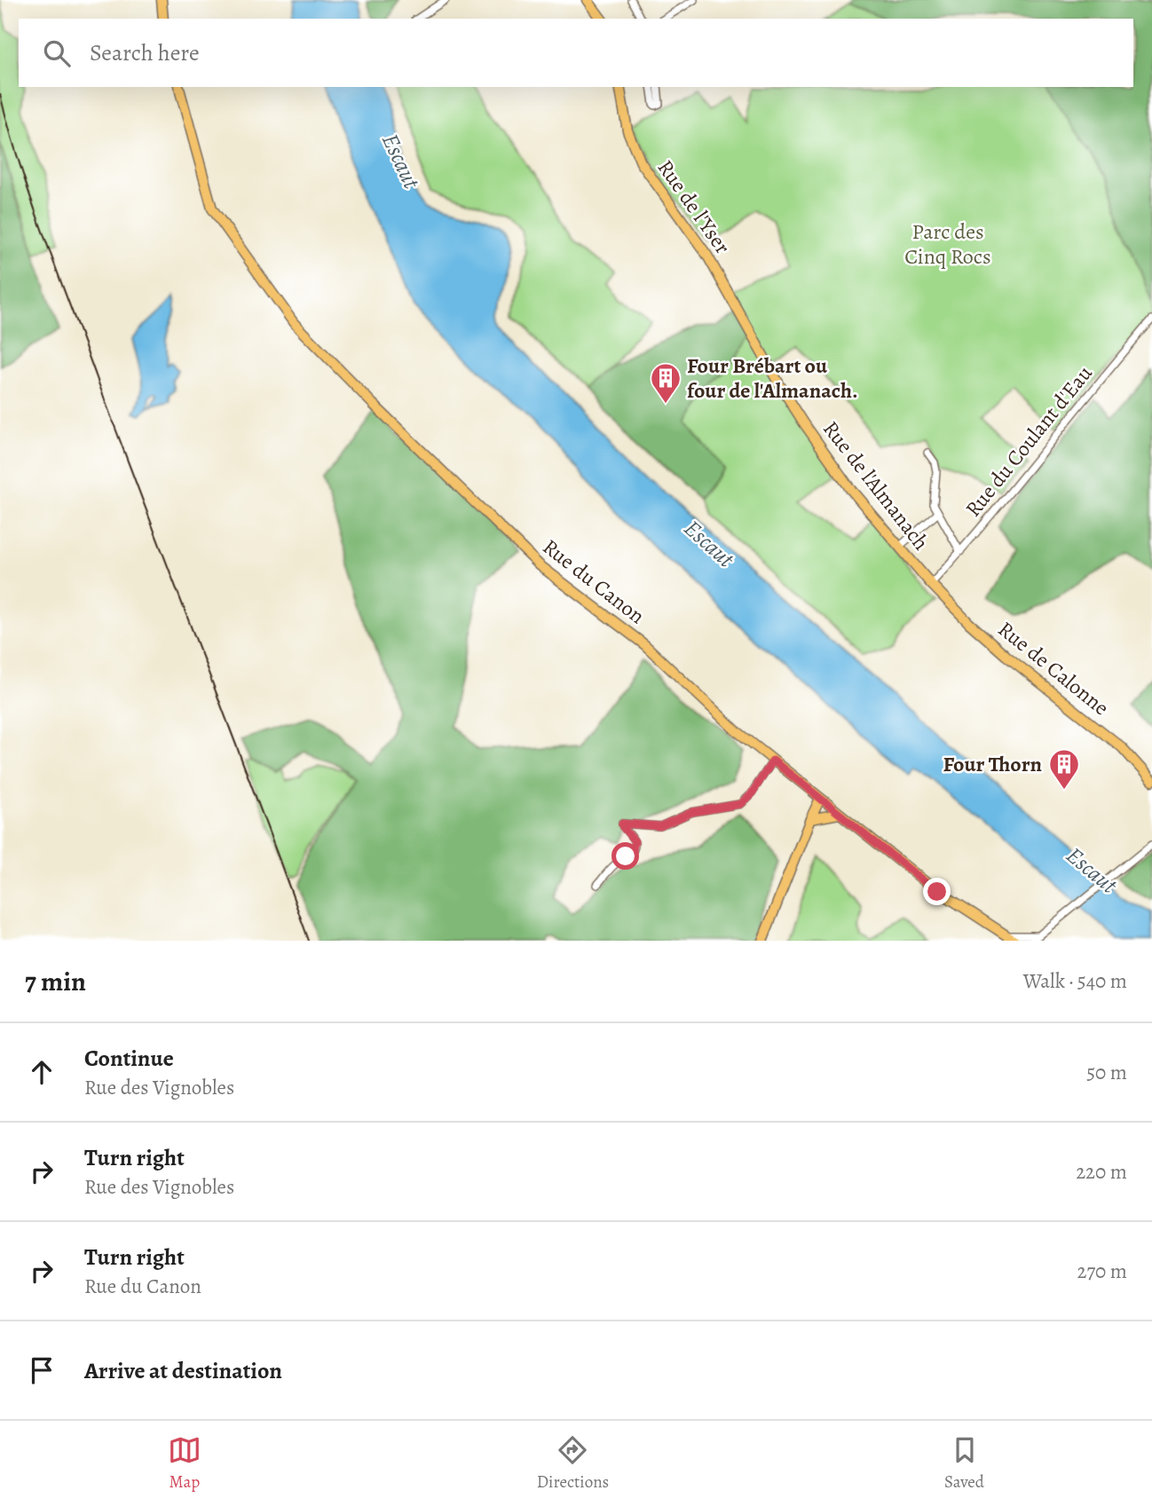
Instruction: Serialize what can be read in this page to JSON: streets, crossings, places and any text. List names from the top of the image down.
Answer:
{
  "streets": {
    "main road": [
      "Rue de l'Yser",
      "Rue de l'Almanach",
      "Rue du Canon",
      "Rue de Calonne"
    ],
    "street": ["Rue du Coulant d'Eau"]
  },
  "crossings": [
    ["Rue de l'Yser", "Rue de l'Almanach"],
    ["Rue du Coulant d'Eau", "Rue de l'Almanach"],
    ["Rue du Coulant d'Eau", "Rue de Calonne"],
    ["Rue de l'Almanach", "Rue de Calonne"]
  ],
  "water": ["Escaut"],
  "parks": ["Parc des Cinq Rocs"],
  "places": {
    "building": ["Four Brébart ou four de l'Almanach.", "Four Thorn"]
  },
  "page": {
    "search": "Search here",
    "heading": ["7 min", "Walk · 540 m"],
    "list": [
      ["Continue", "Rue des Vignobles", "50 m"],
      ["Turn right", "Rue des Vignobles", "220 m"],
      ["Turn right", "Rue du Canon", "270 m"],
      "Arrive at destination"
    ],
    "nav": ["Map", "Directions", "Saved"]
  }
}
